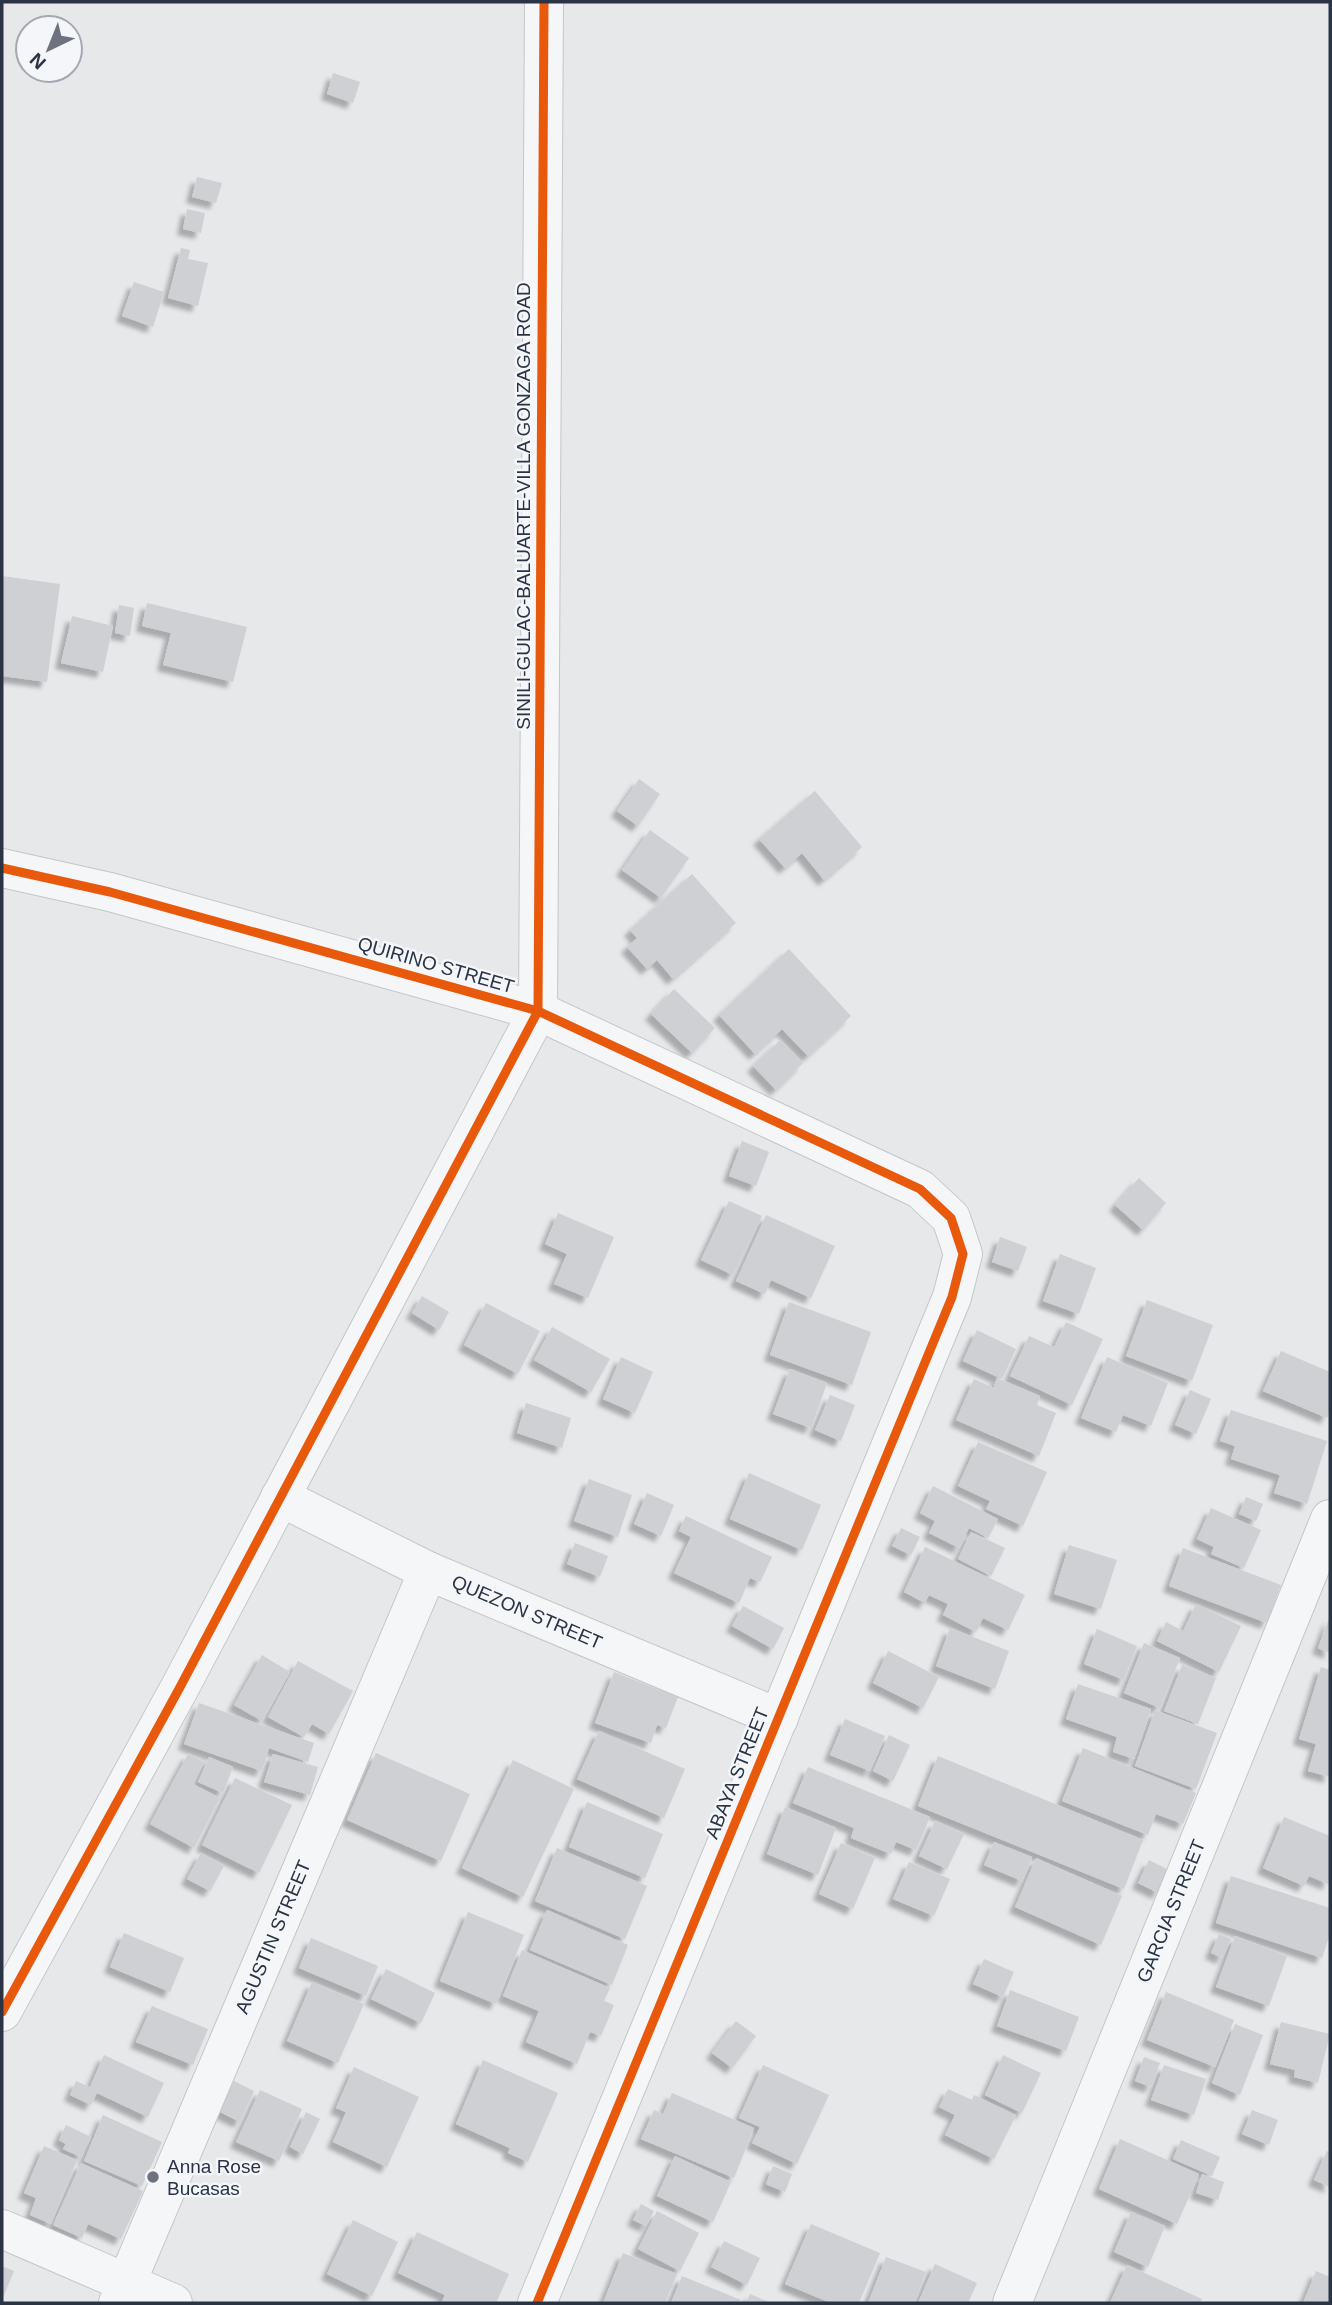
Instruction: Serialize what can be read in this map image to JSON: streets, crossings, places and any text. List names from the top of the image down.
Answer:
{
  "streets": {
    "street": [
      "SINILI-GULAC-BALUARTE-VILLA GONZAGA ROAD",
      "QUIRINO STREET",
      "QUEZON STREET",
      "ABAYA STREET",
      "GARCIA STREET",
      "AGUSTIN STREET"
    ]
  },
  "crossings": [
    ["SINILI-GULAC-BALUARTE-VILLA GONZAGA ROAD", "QUIRINO STREET"],
    ["QUIRINO STREET", "ABAYA STREET"],
    ["QUEZON STREET", "ABAYA STREET"],
    ["QUEZON STREET", "AGUSTIN STREET"]
  ],
  "places": ["Anna Rose Bucasas"],
  "north": "bottom left"
}
